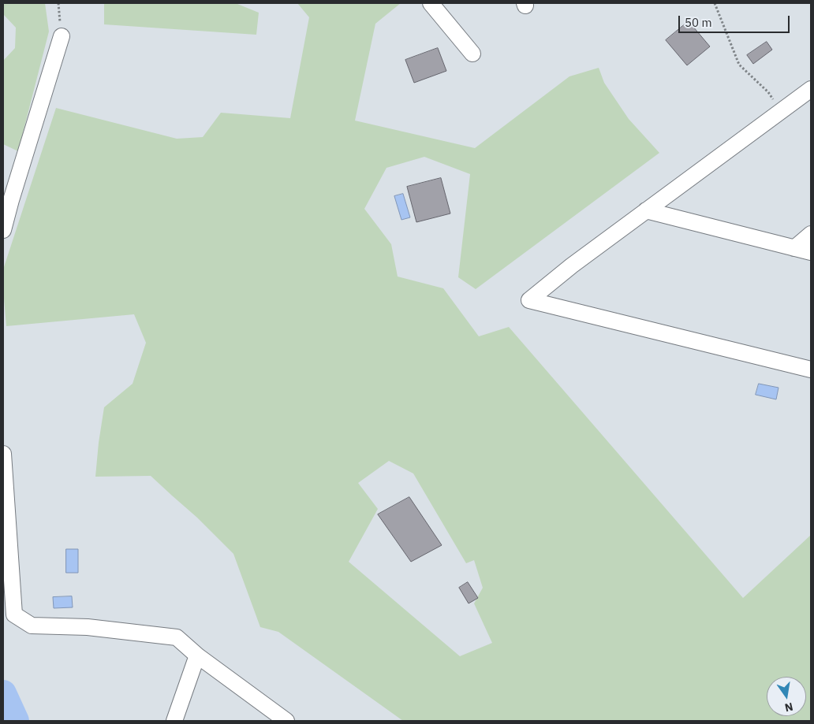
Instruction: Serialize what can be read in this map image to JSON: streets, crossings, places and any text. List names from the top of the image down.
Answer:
{
  "scale_bar": "50 m",
  "north": "bottom"
}
